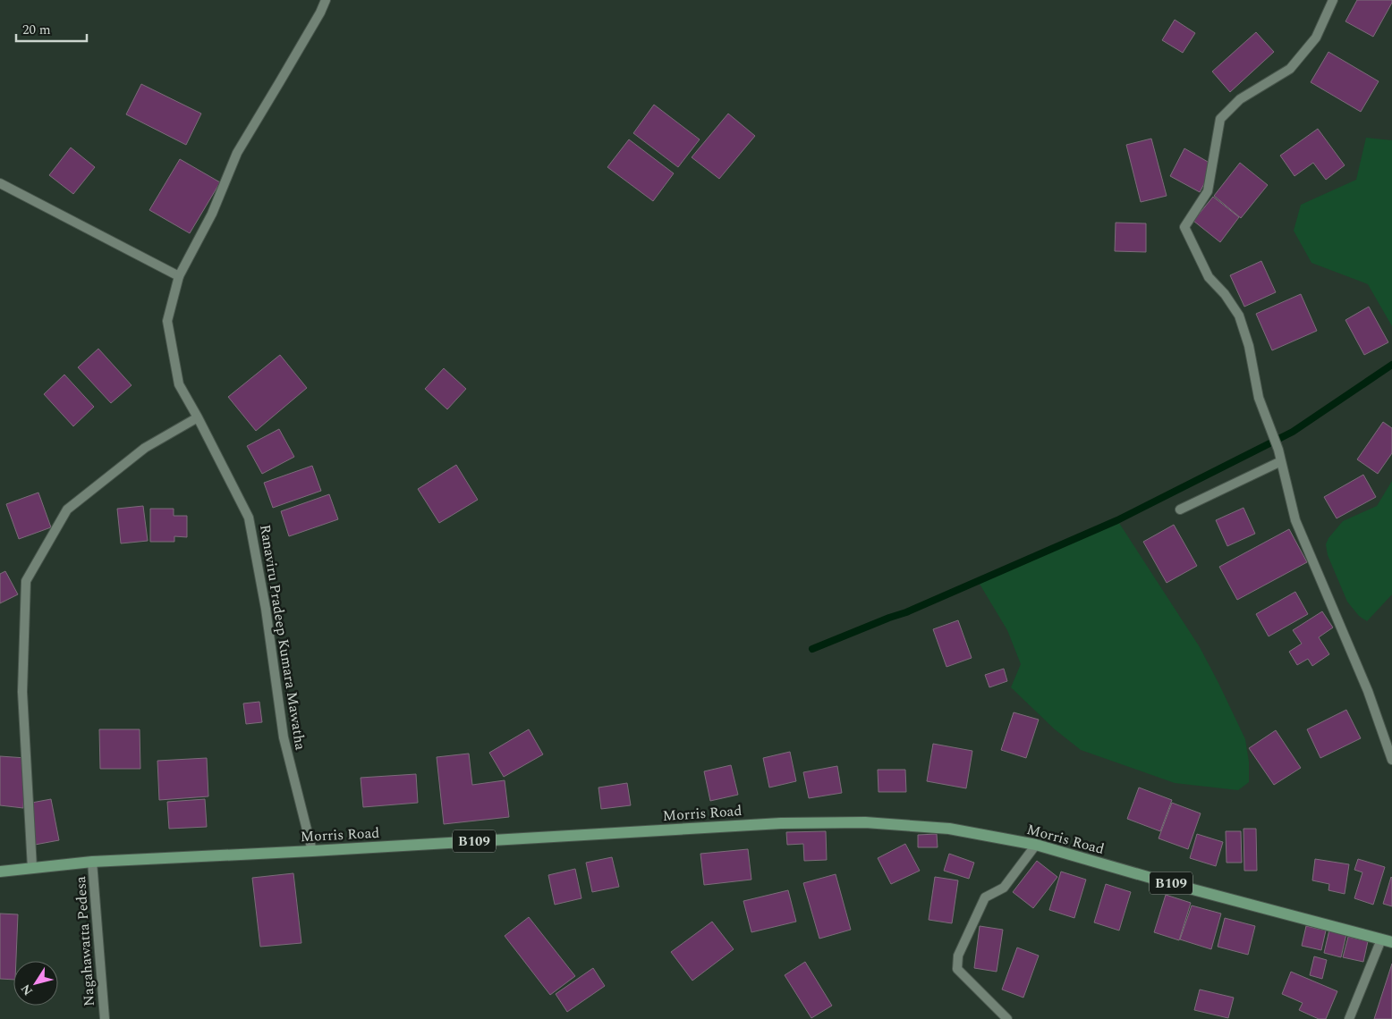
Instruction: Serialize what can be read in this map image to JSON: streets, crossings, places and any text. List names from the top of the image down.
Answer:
{
  "streets": {
    "main road": ["Morris Road", "B109"],
    "street": ["Ranaviru Pradeep Kumara Mawatha", "Nagahawatta Pedesa"]
  },
  "crossings": [
    ["Ranaviru Pradeep Kumara Mawatha", "Morris Road"],
    ["Morris Road", "Nagahawatta Pedesa"]
  ],
  "scale_bar": "20 m",
  "north": "bottom left"
}
